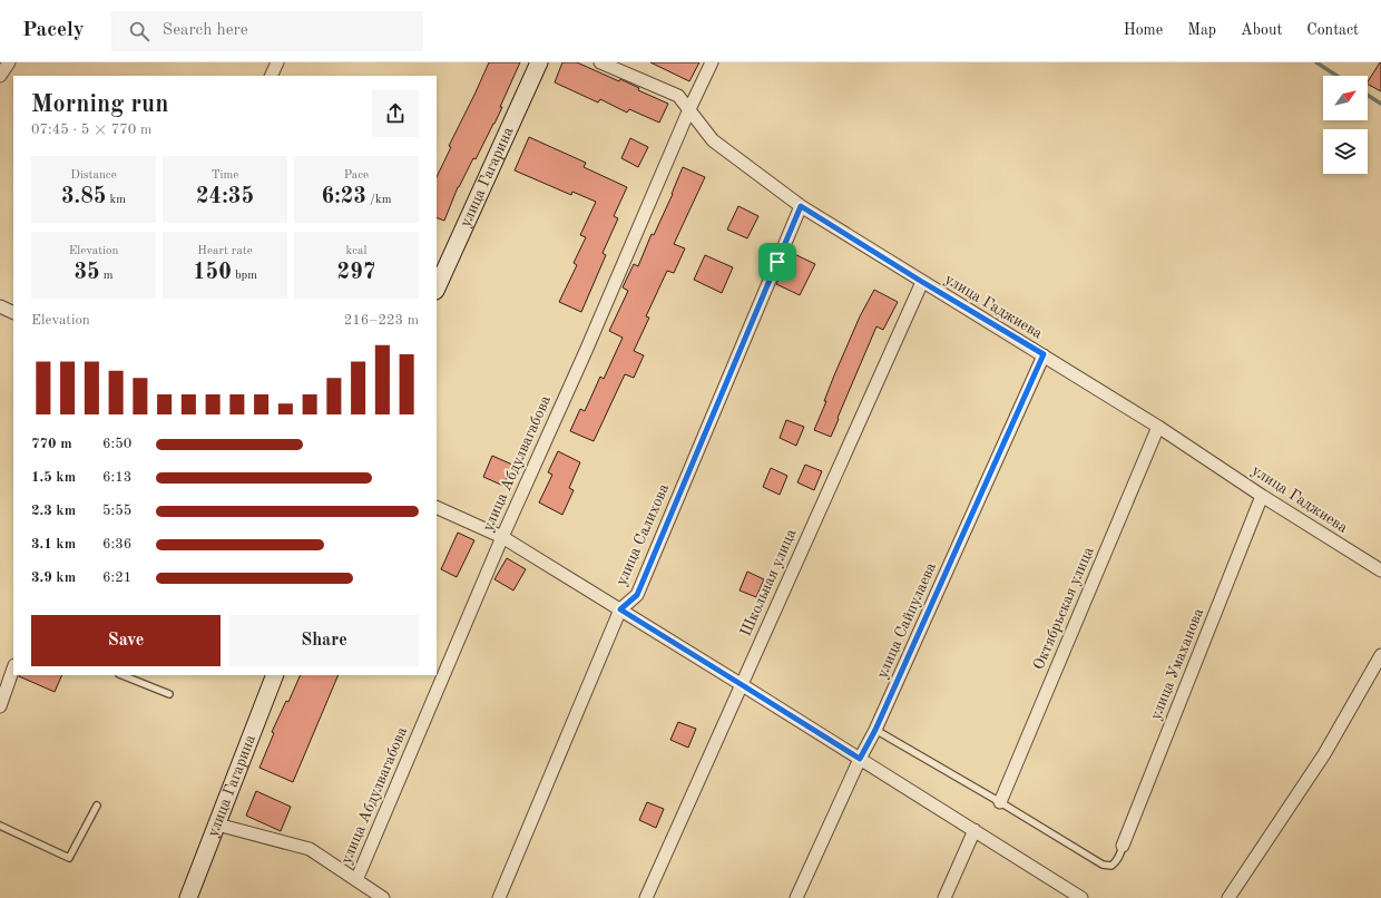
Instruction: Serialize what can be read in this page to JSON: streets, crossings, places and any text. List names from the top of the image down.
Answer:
{
  "streets": {
    "street": [
      "улица Гагарина",
      "улица Гаджиева",
      "улица Абдулвагабова",
      "улица Салихова",
      "Школьная улица",
      "Октябрьская улица",
      "улица Сайпулаева",
      "улица Умаханова"
    ]
  },
  "crossings": [
    ["улица Гаджиева", "улица Абдулвагабова"],
    ["улица Гаджиева", "улица Салихова"],
    ["улица Гаджиева", "Школьная улица"],
    ["улица Гаджиева", "Октябрьская улица"],
    ["улица Гаджиева", "улица Сайпулаева"],
    ["улица Гаджиева", "улица Умаханова"]
  ],
  "north": "top right",
  "page": {
    "header": "Pacely",
    "search": "Search here",
    "nav": [
      "Home",
      "Map",
      "About",
      "Contact"
    ],
    "heading": ["Morning run", "07:45 · 5 × 770 m"],
    "stats": [
      ["Distance", "3.85 km"],
      ["Time", "24:35"],
      ["Pace", "6:23 /km"],
      ["Elevation", "35 m"],
      ["Heart rate", "150 bpm"],
      ["kcal", "297"]
    ],
    "chart": ["Elevation", "216–223 m"],
    "list": [
      {
        "name": "770 m",
        "note": "6:50"
      },
      {
        "name": "1.5 km",
        "note": "6:13"
      },
      {
        "name": "2.3 km",
        "note": "5:55"
      },
      {
        "name": "3.1 km",
        "note": "6:36"
      },
      {
        "name": "3.9 km",
        "note": "6:21"
      }
    ],
    "buttons": ["Save", "Share"]
  }
}
